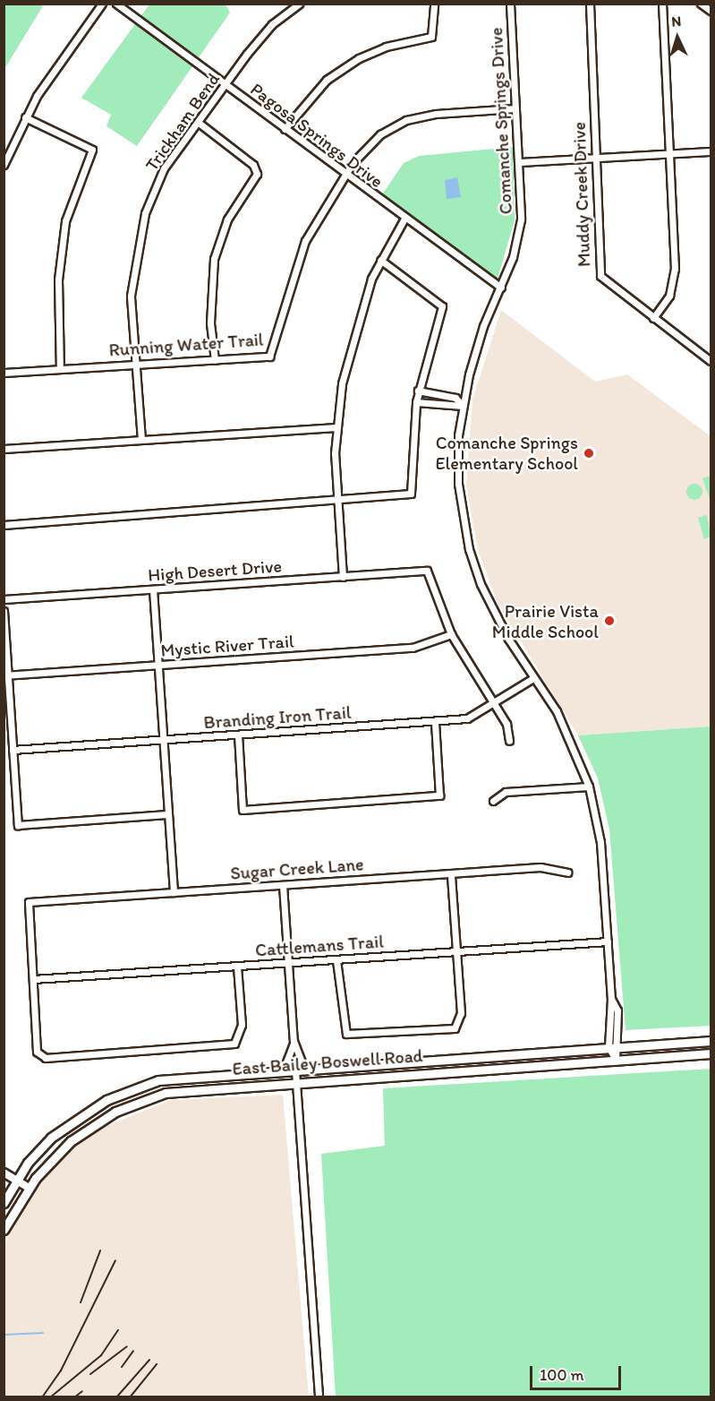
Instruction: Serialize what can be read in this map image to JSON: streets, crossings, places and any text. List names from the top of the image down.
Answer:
{
  "streets": {
    "main road": ["East Bailey Boswell Road"],
    "street": [
      "Comanche Springs Drive",
      "Trickham Bend",
      "Pagosa Springs Drive",
      "Muddy Creek Drive",
      "Running Water Trail",
      "High Desert Drive",
      "Mystic River Trail",
      "Branding Iron Trail",
      "Sugar Creek Lane",
      "Cattlemans Trail"
    ]
  },
  "crossings": [
    ["Comanche Springs Drive", "Pagosa Springs Drive"],
    ["Comanche Springs Drive", "Running Water Trail"],
    ["Comanche Springs Drive", "Branding Iron Trail"],
    ["Comanche Springs Drive", "Cattlemans Trail"],
    ["Comanche Springs Drive", "East Bailey Boswell Road"],
    ["Trickham Bend", "Pagosa Springs Drive"],
    ["Trickham Bend", "Running Water Trail"],
    ["Pagosa Springs Drive", "Running Water Trail"],
    ["High Desert Drive", "Mystic River Trail"],
    ["Sugar Creek Lane", "Cattlemans Trail"]
  ],
  "places": ["Comanche Springs Elementary School", "Prairie Vista Middle School"],
  "scale_bar": "100 m",
  "north": "top"
}
